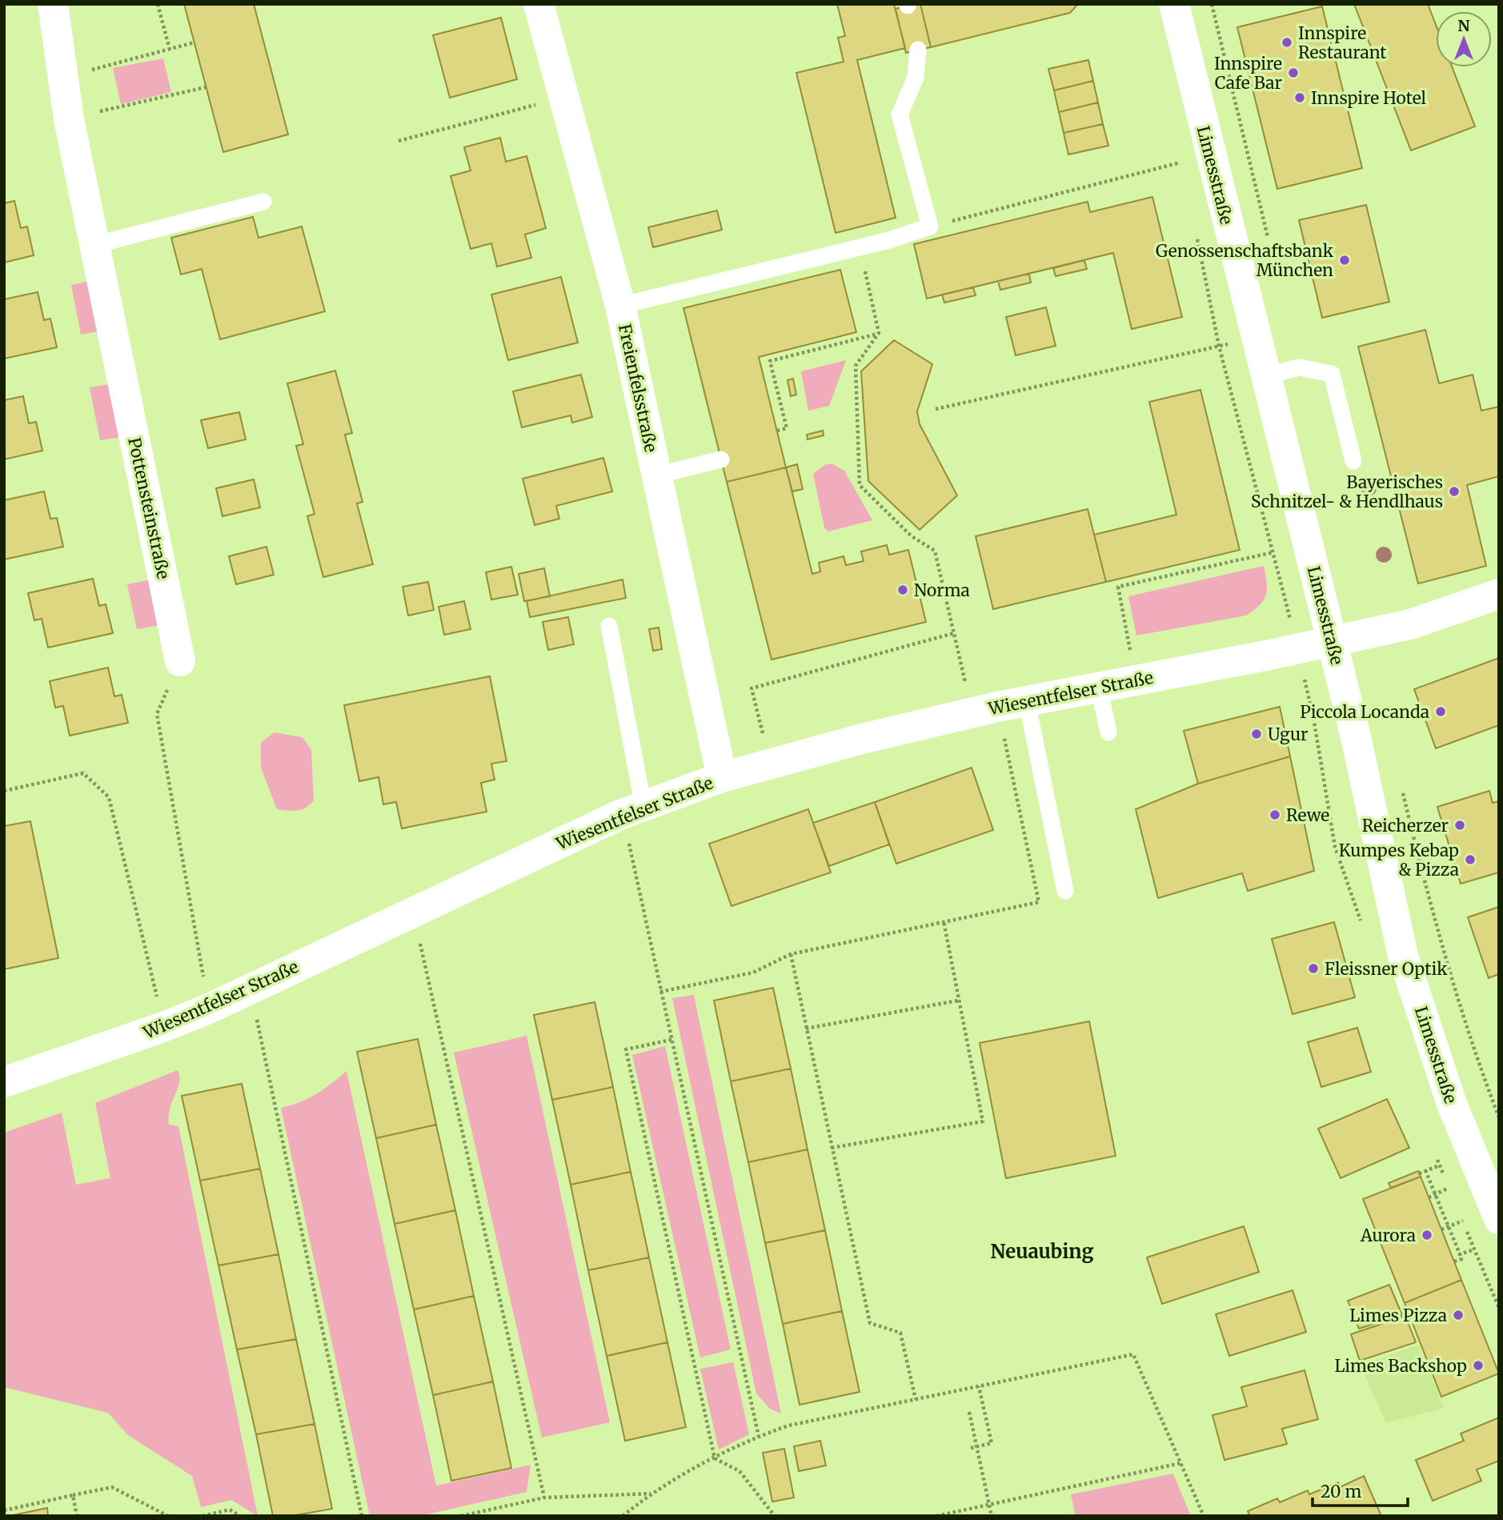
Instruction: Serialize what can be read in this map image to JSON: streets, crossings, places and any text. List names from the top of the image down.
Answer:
{
  "streets": {
    "street": [
      "Limesstraße",
      "Freienfelsstraße",
      "Pottensteinstraße",
      "Wiesentfelser Straße"
    ]
  },
  "crossings": [
    ["Limesstraße", "Wiesentfelser Straße"],
    ["Freienfelsstraße", "Wiesentfelser Straße"]
  ],
  "districts": ["Neuaubing"],
  "places": [
    "Innspire Restaurant",
    "Innspire Cafe Bar",
    "Innspire Hotel",
    "Genossenschaftsbank München",
    "Bayerisches Schnitzel- & Hendlhaus",
    "Norma",
    "Piccola Locanda",
    "Ugur",
    "Rewe",
    "Reicherzer",
    "Kumpes Kebap & Pizza",
    "Fleissner Optik",
    "Aurora",
    "Limes Pizza",
    "Limes Backshop"
  ],
  "scale_bar": "20 m",
  "north": "top"
}
